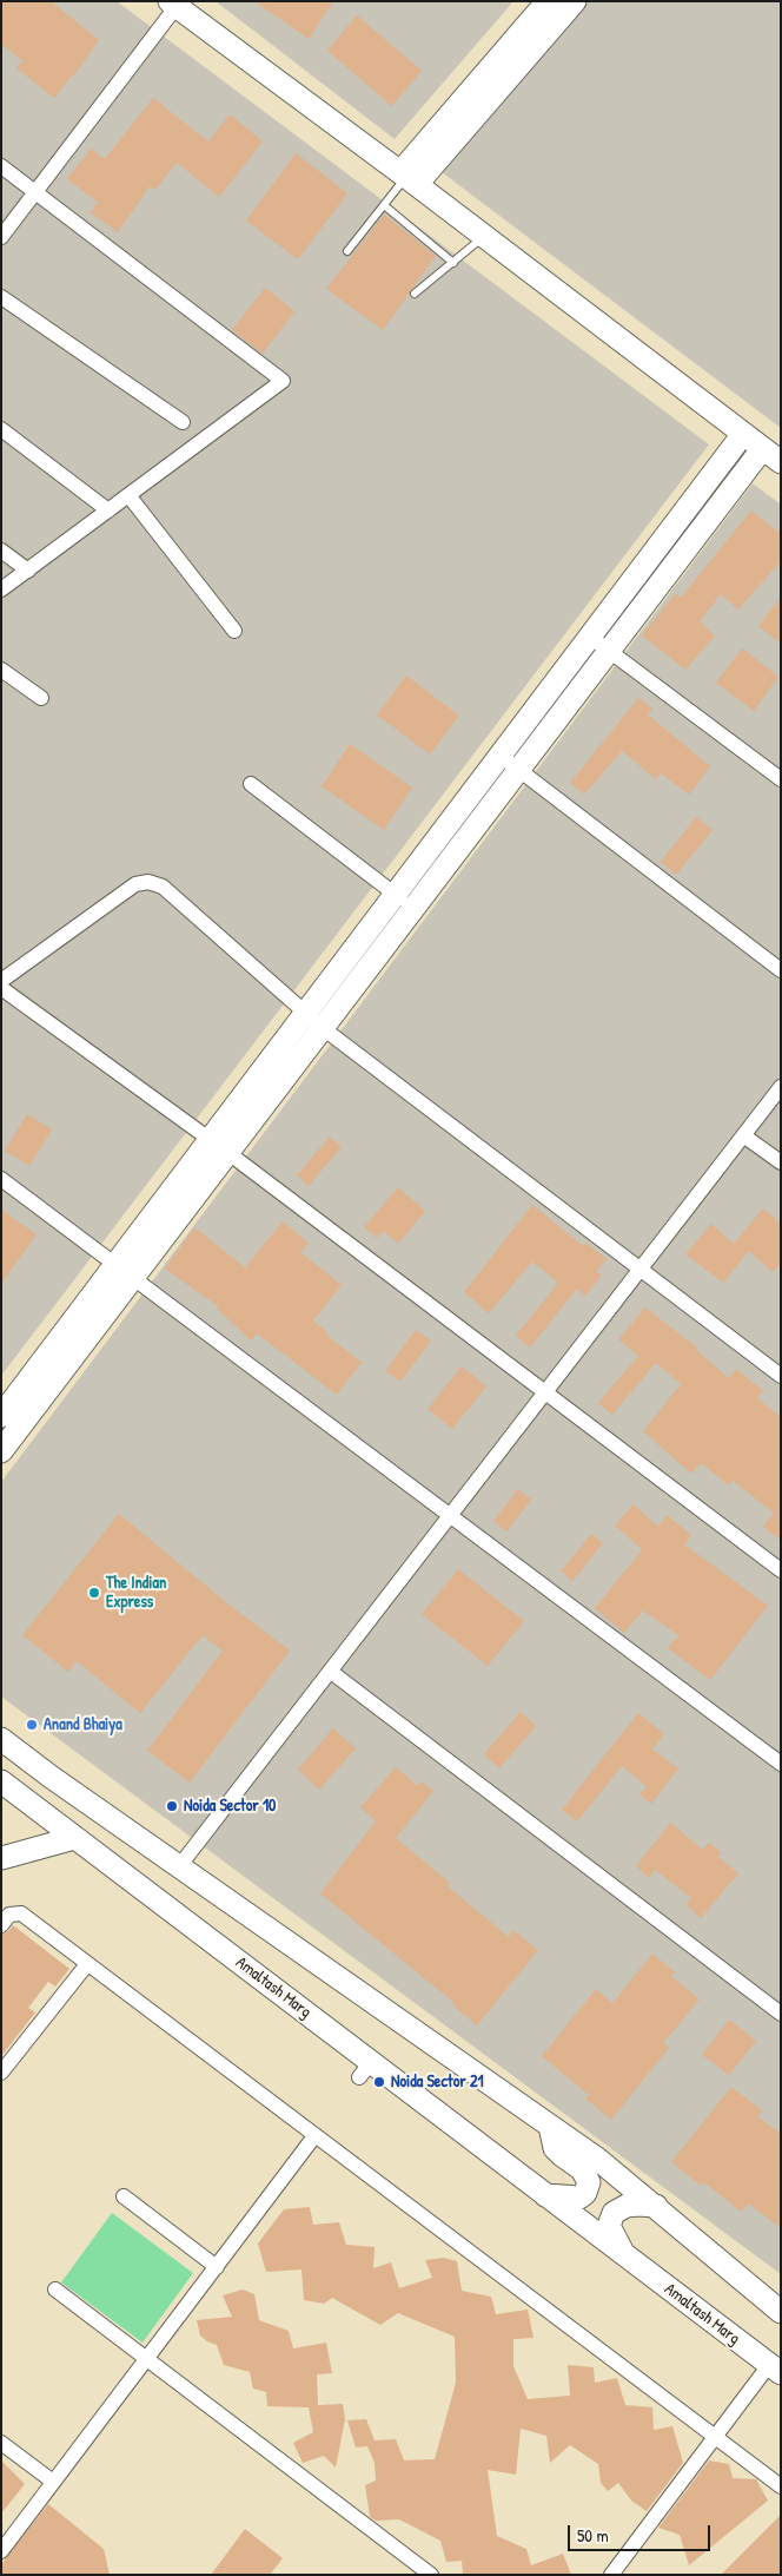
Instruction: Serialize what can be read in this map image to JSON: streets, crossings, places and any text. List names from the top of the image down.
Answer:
{
  "streets": {
    "street": ["Amaltash Marg"]
  },
  "places": [
    "The Indian Express",
    "Anand Bhaiya",
    "Noida Sector 10",
    "Noida Sector 21"
  ],
  "scale_bar": "50 m"
}
